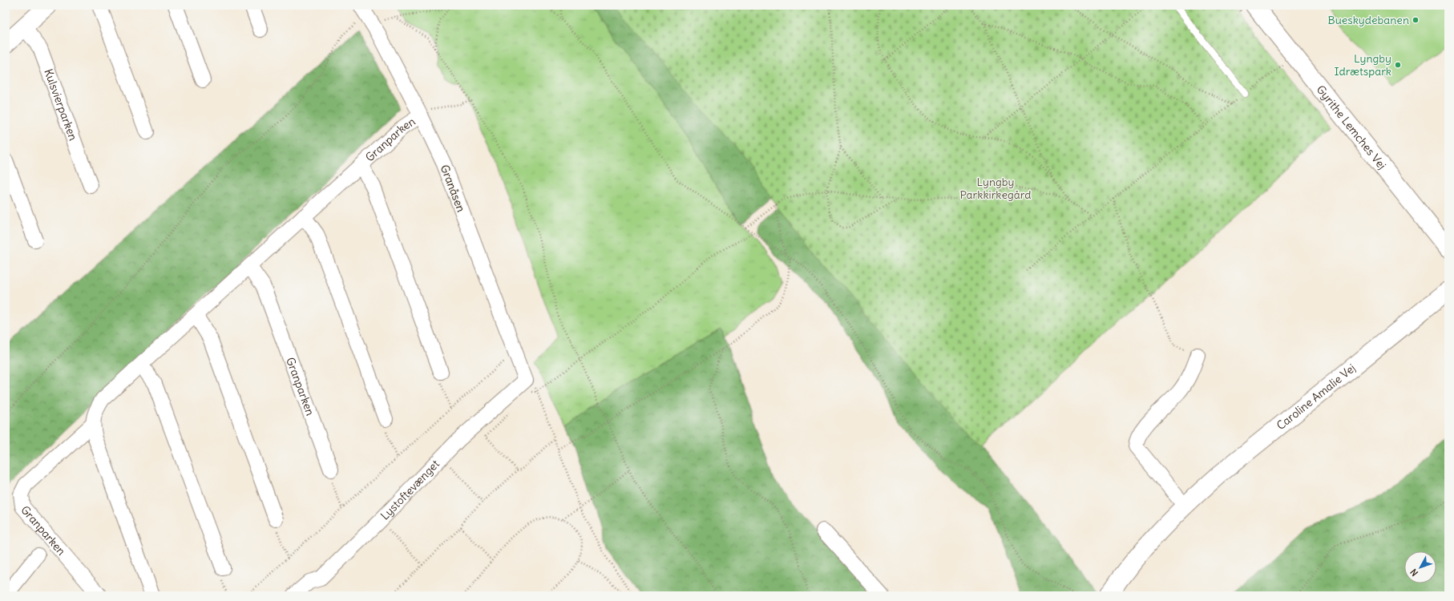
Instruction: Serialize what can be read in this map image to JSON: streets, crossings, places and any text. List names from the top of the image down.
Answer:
{
  "streets": {
    "street": [
      "Kulsvierparken",
      "Gyrithe Lemches Vej",
      "Granparken",
      "Granåsen",
      "Caroline Amalie Vej",
      "Lystoftevænget"
    ]
  },
  "crossings": [
    ["Granparken", "Granåsen"],
    ["Granåsen", "Lystoftevænget"]
  ],
  "parks": ["Lyngby Parkkirkegård"],
  "places": ["Bueskydebanen", "Lyngby Idrætspark"],
  "north": "bottom left"
}
